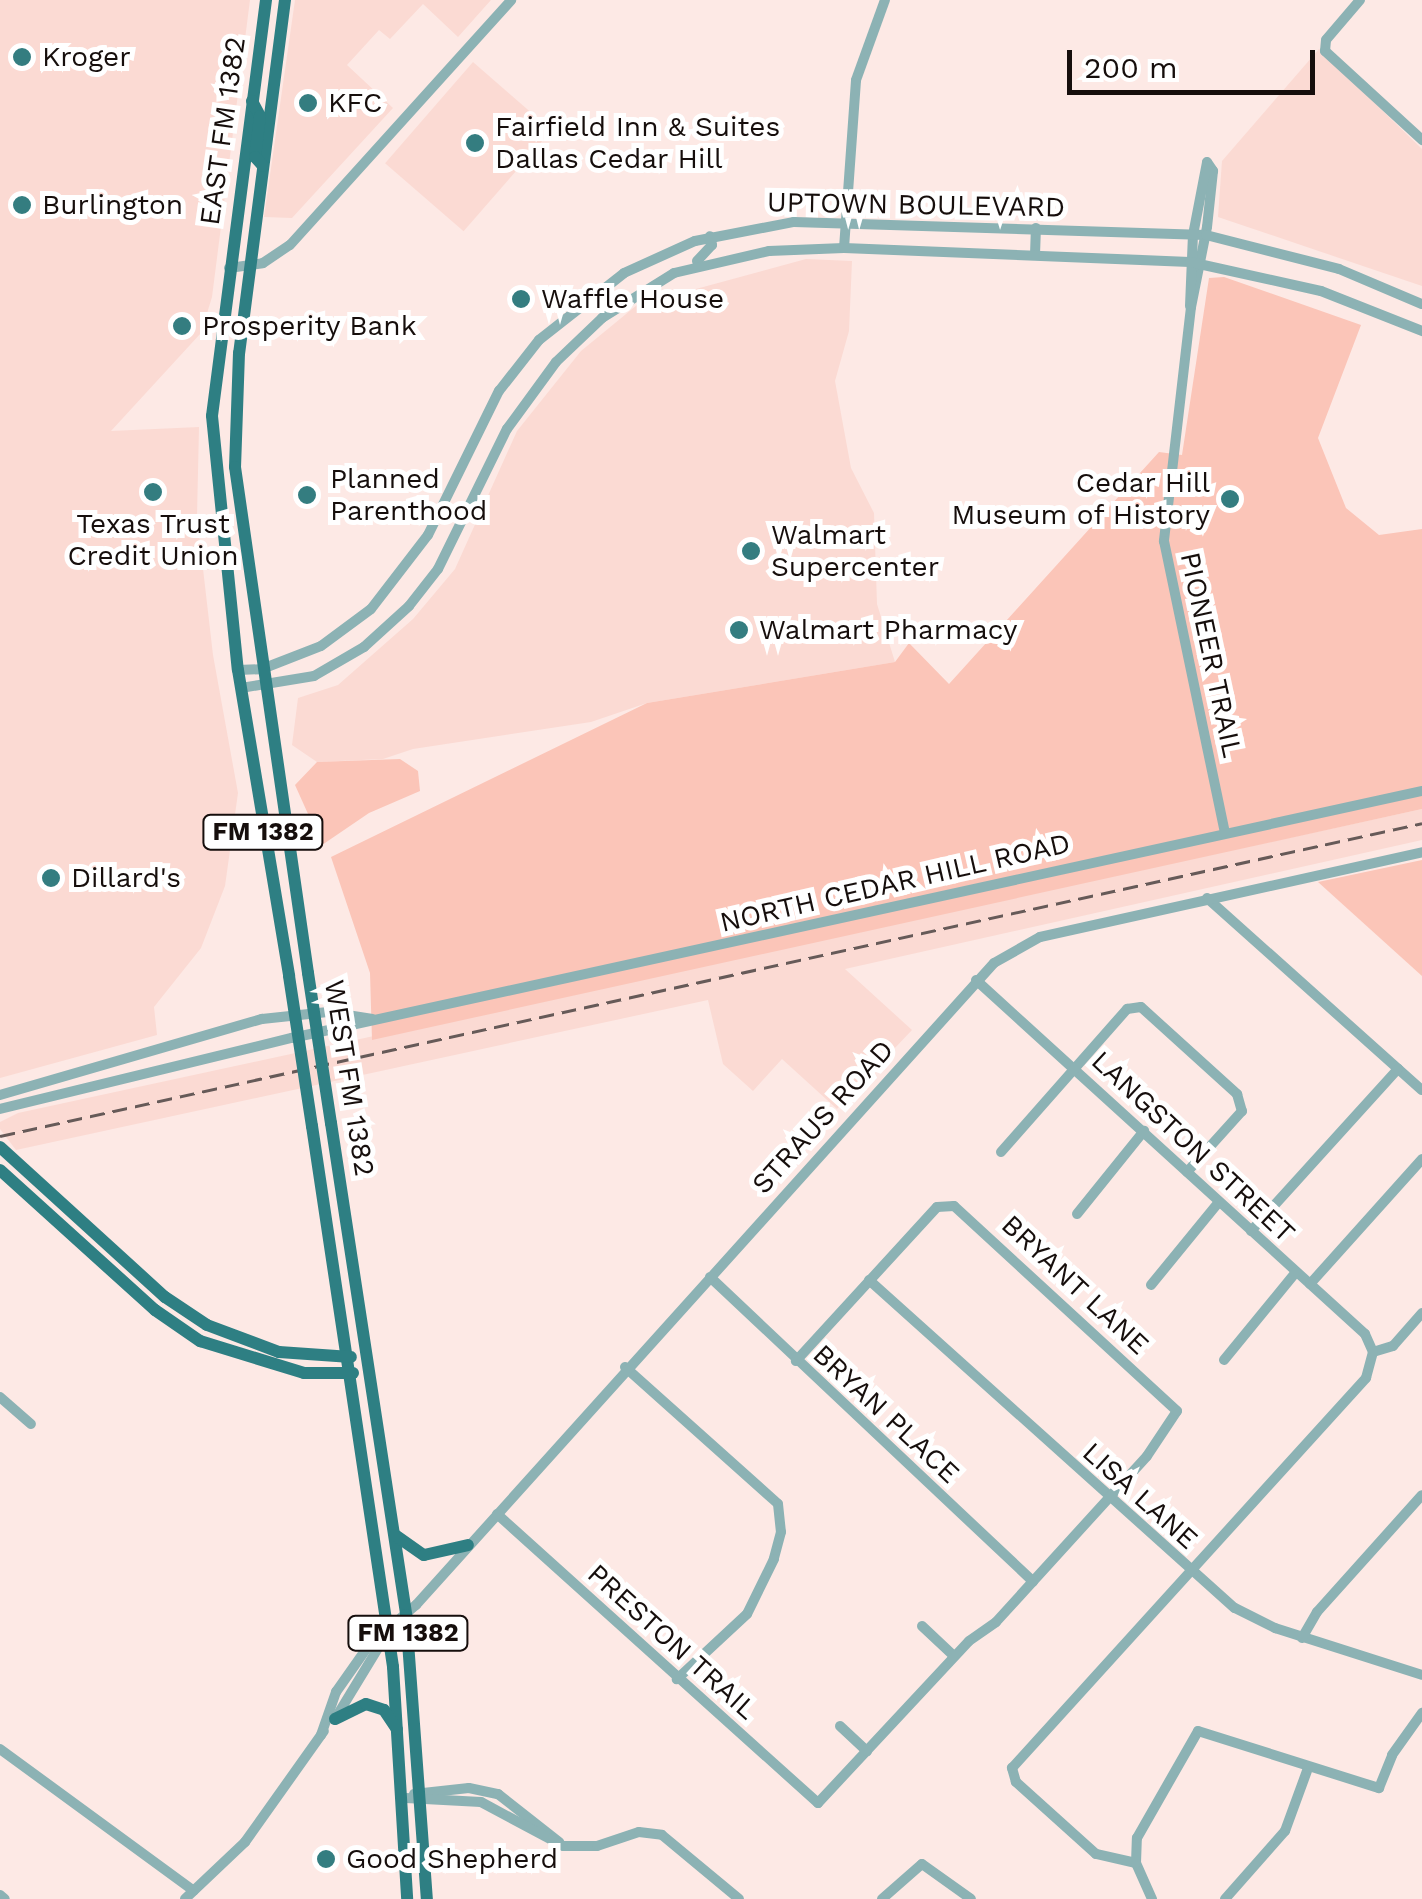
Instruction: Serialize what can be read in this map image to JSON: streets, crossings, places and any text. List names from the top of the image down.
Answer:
{
  "streets": {
    "main road": ["EAST FM 1382", "FM 1382", "WEST FM 1382"],
    "street": [
      "UPTOWN BOULEVARD",
      "PIONEER TRAIL",
      "NORTH CEDAR HILL ROAD",
      "STRAUS ROAD",
      "LANGSTON STREET",
      "BRYANT LANE",
      "BRYAN PLACE",
      "LISA LANE",
      "PRESTON TRAIL"
    ]
  },
  "crossings": [
    ["EAST FM 1382", "WEST FM 1382"],
    ["UPTOWN BOULEVARD", "PIONEER TRAIL"],
    ["UPTOWN BOULEVARD", "WEST FM 1382"],
    ["PIONEER TRAIL", "NORTH CEDAR HILL ROAD"],
    ["WEST FM 1382", "STRAUS ROAD"],
    ["STRAUS ROAD", "LANGSTON STREET"],
    ["STRAUS ROAD", "BRYAN PLACE"],
    ["STRAUS ROAD", "PRESTON TRAIL"],
    ["BRYANT LANE", "LISA LANE"]
  ],
  "places": [
    "Kroger",
    "KFC",
    "Fairfield Inn & Suites Dallas Cedar Hill",
    "Burlington",
    "Waffle House",
    "Prosperity Bank",
    "Texas Trust Credit Union",
    "Planned Parenthood",
    "Cedar Hill Museum of History",
    "Walmart Supercenter",
    "Walmart Pharmacy",
    "Dillard's",
    "Good Shepherd"
  ],
  "scale_bar": "200 m"
}
